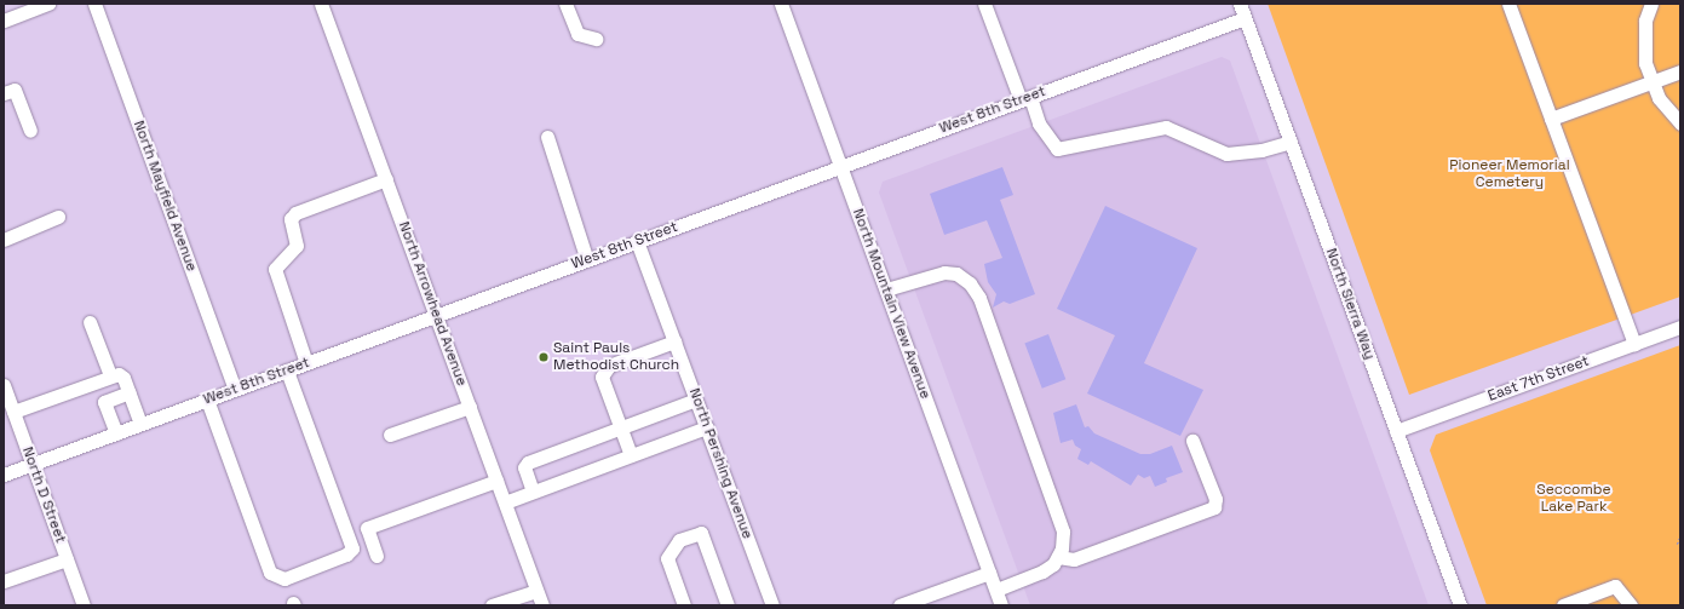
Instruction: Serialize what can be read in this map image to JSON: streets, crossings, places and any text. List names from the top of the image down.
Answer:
{
  "streets": {
    "street": [
      "West 8th Street",
      "North Mayfield Avenue",
      "North Arrowhead Avenue",
      "North Mountain View Avenue",
      "North Sierra Way",
      "East 7th Street",
      "North Pershing Avenue",
      "North D Street"
    ]
  },
  "crossings": [
    ["West 8th Street", "North Mayfield Avenue"],
    ["West 8th Street", "North Arrowhead Avenue"],
    ["West 8th Street", "North Mountain View Avenue"],
    ["West 8th Street", "North Sierra Way"],
    ["West 8th Street", "North Pershing Avenue"],
    ["West 8th Street", "North D Street"],
    ["North Sierra Way", "East 7th Street"]
  ],
  "parks": ["Pioneer Memorial Cemetery", "Seccombe Lake Park"],
  "places": ["Saint Pauls Methodist Church"]
}
